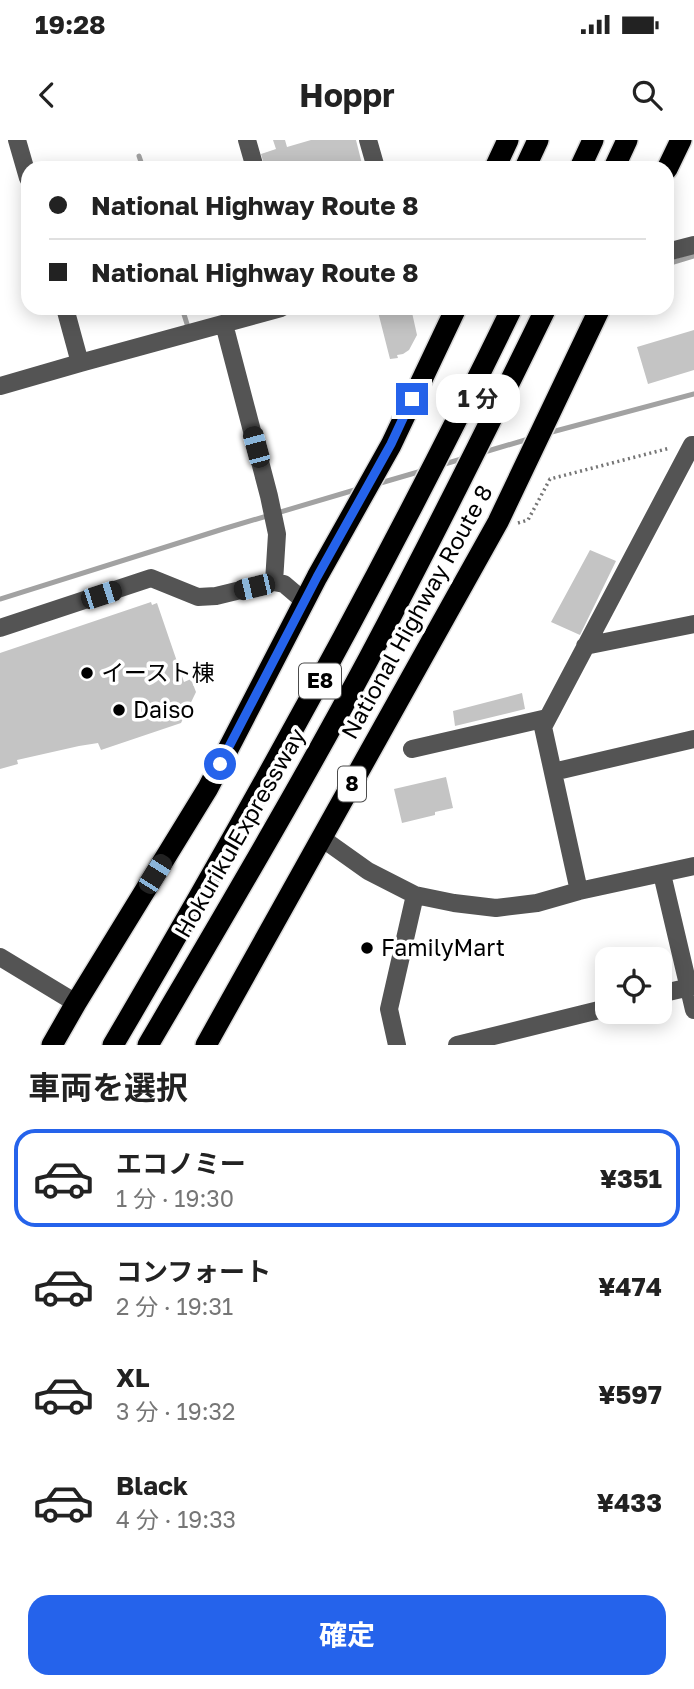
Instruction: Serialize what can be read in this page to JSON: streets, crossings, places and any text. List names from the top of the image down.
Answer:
{
  "streets": {
    "highway": [
      "National Highway Route 8",
      "E8",
      "8",
      "Hokuriku Expressway"
    ]
  },
  "places": ["イースト棟", "Daiso", "FamilyMart"],
  "page": {
    "status": "19:28",
    "header": "Hoppr",
    "banner": ["National Highway Route 8", "National Highway Route 8"],
    "bubble": "1 分",
    "heading": "車両を選択",
    "list": [
      {
        "name": "エコノミー",
        "note": "1 分 · 19:30",
        "value": "¥351"
      },
      {
        "name": "コンフォート",
        "note": "2 分 · 19:31",
        "value": "¥474"
      },
      {
        "name": "XL",
        "note": "3 分 · 19:32",
        "value": "¥597"
      },
      {
        "name": "Black",
        "note": "4 分 · 19:33",
        "value": "¥433"
      }
    ],
    "buttons": "確定"
  }
}
